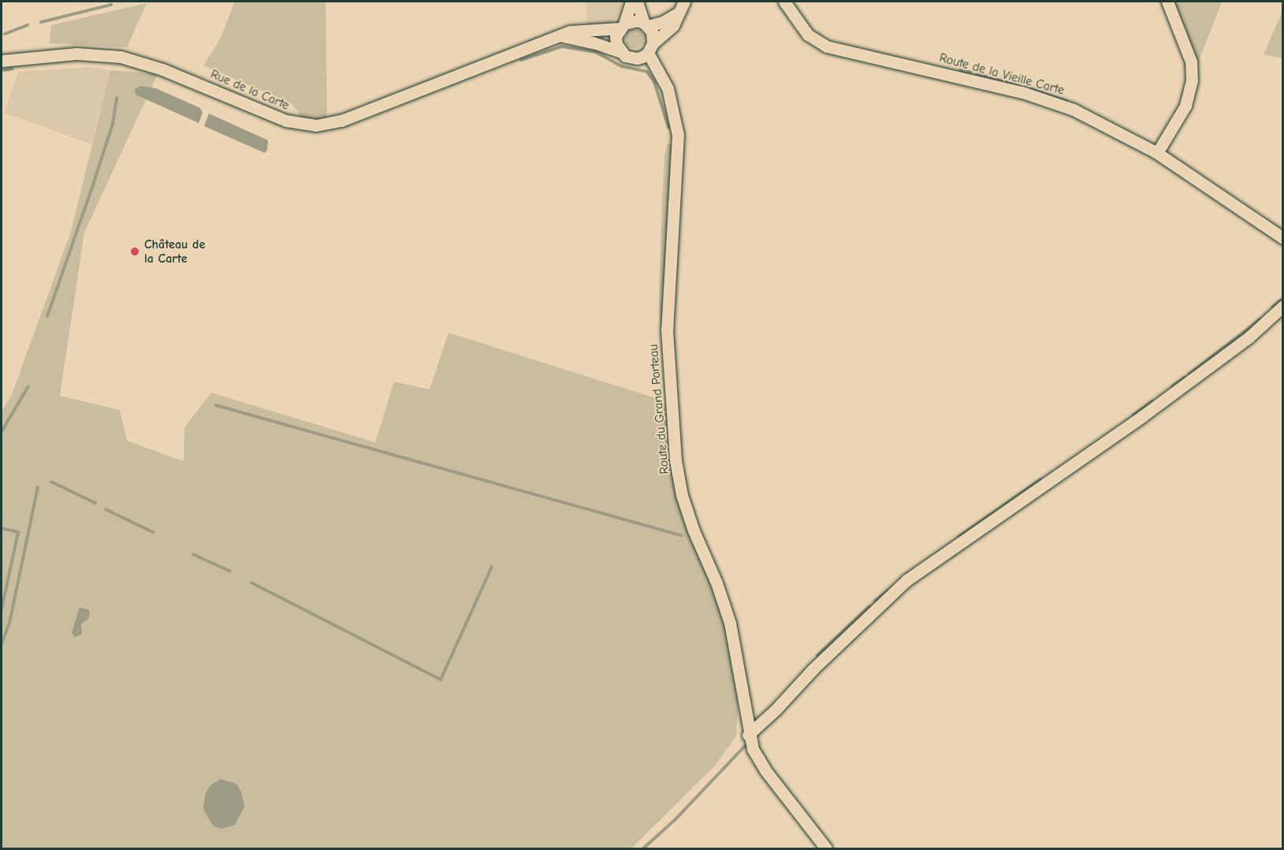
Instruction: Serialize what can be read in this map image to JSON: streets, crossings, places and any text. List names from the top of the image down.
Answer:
{
  "streets": {
    "street": ["Route de la Vieille Carte", "Rue de la Carte", "Route du Grand Porteau"]
  },
  "crossings": [
    ["Rue de la Carte", "Route du Grand Porteau"]
  ],
  "places": ["Château de la Carte"]
}
